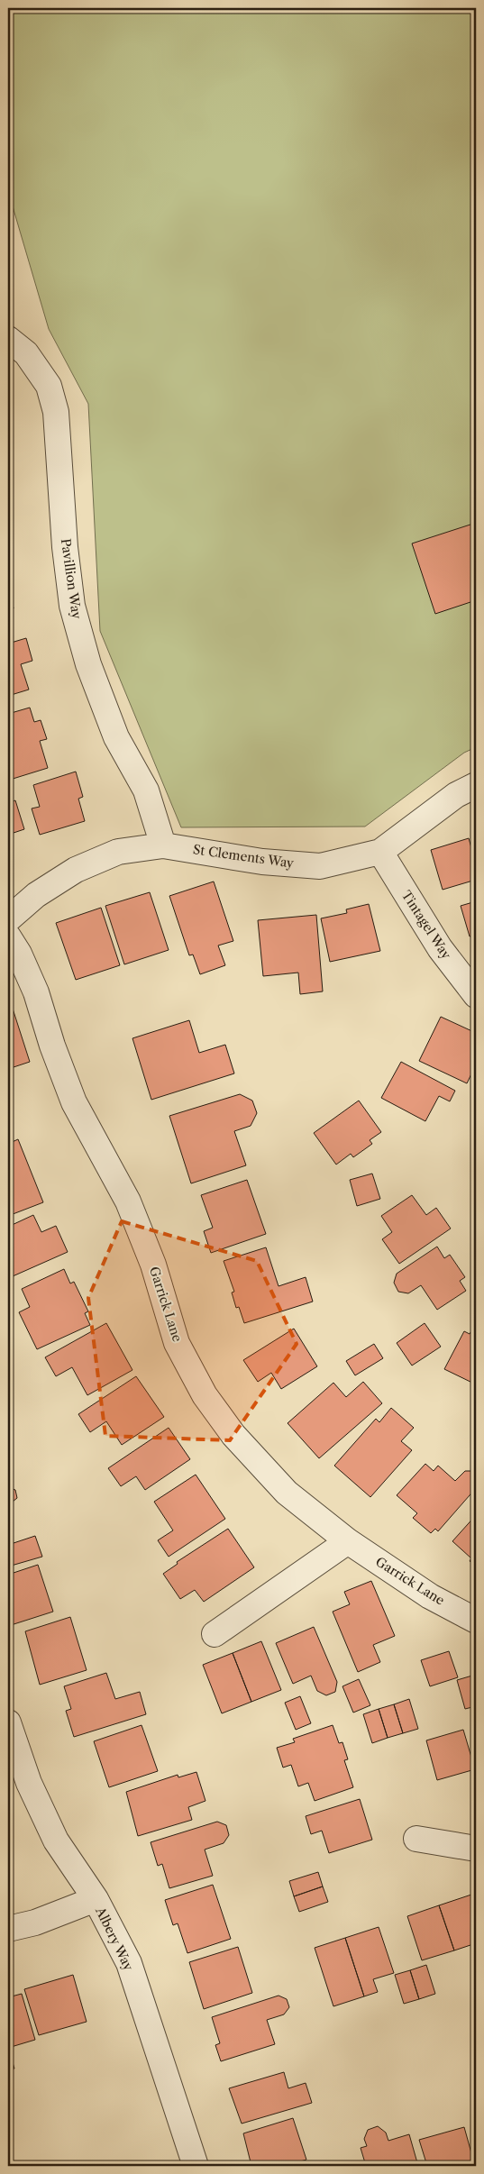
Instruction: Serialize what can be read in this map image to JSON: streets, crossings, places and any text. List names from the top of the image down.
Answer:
{
  "streets": {
    "street": [
      "Pavillion Way",
      "St Clements Way",
      "Tintagel Way",
      "Garrick Lane",
      "Albery Way"
    ]
  },
  "crossings": [
    ["Pavillion Way", "St Clements Way"],
    ["St Clements Way", "Tintagel Way"]
  ]
}
